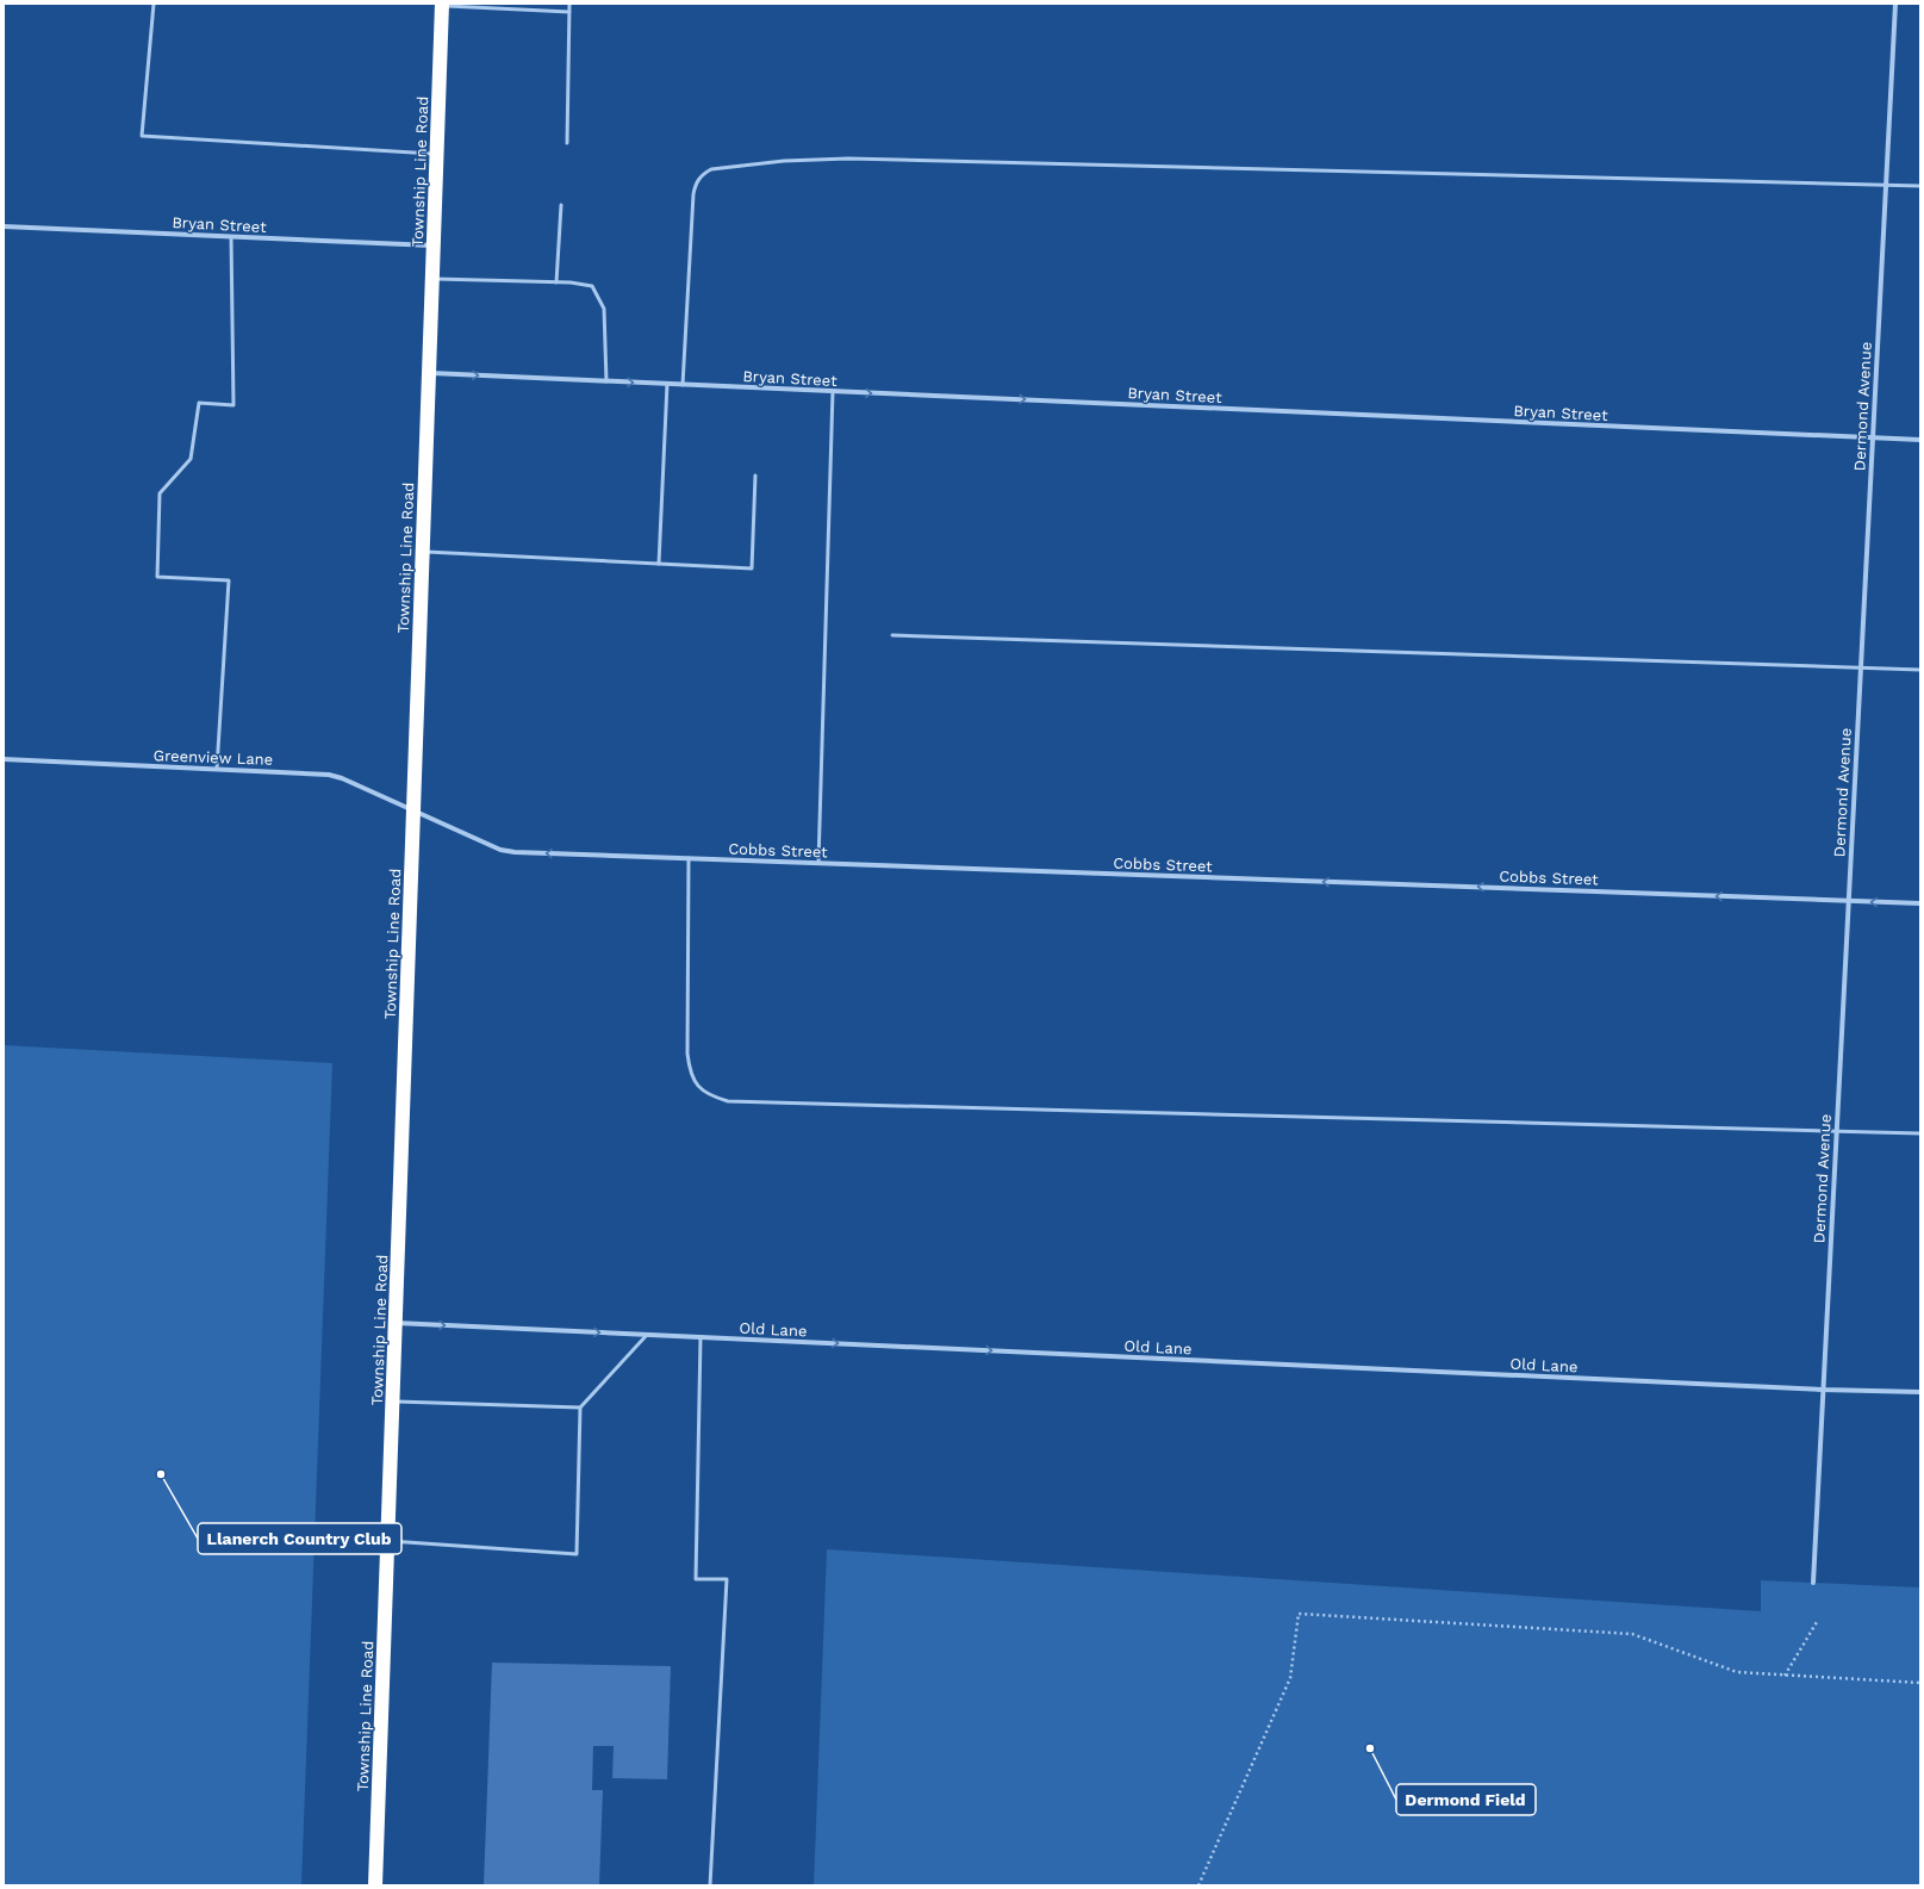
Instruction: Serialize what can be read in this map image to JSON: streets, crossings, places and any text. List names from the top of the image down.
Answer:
{
  "streets": {
    "highway": ["Township Line Road"],
    "street": [
      "Bryan Street",
      "Dermond Avenue",
      "Greenview Lane",
      "Cobbs Street",
      "Old Lane"
    ]
  },
  "crossings": [
    ["Township Line Road", "Bryan Street"],
    ["Township Line Road", "Greenview Lane"],
    ["Township Line Road", "Cobbs Street"],
    ["Township Line Road", "Old Lane"],
    ["Bryan Street", "Dermond Avenue"],
    ["Dermond Avenue", "Cobbs Street"],
    ["Dermond Avenue", "Old Lane"],
    ["Greenview Lane", "Cobbs Street"]
  ],
  "one_way": ["Bryan Street", "Cobbs Street", "Old Lane"],
  "places": ["Llanerch Country Club", "Dermond Field"]
}
